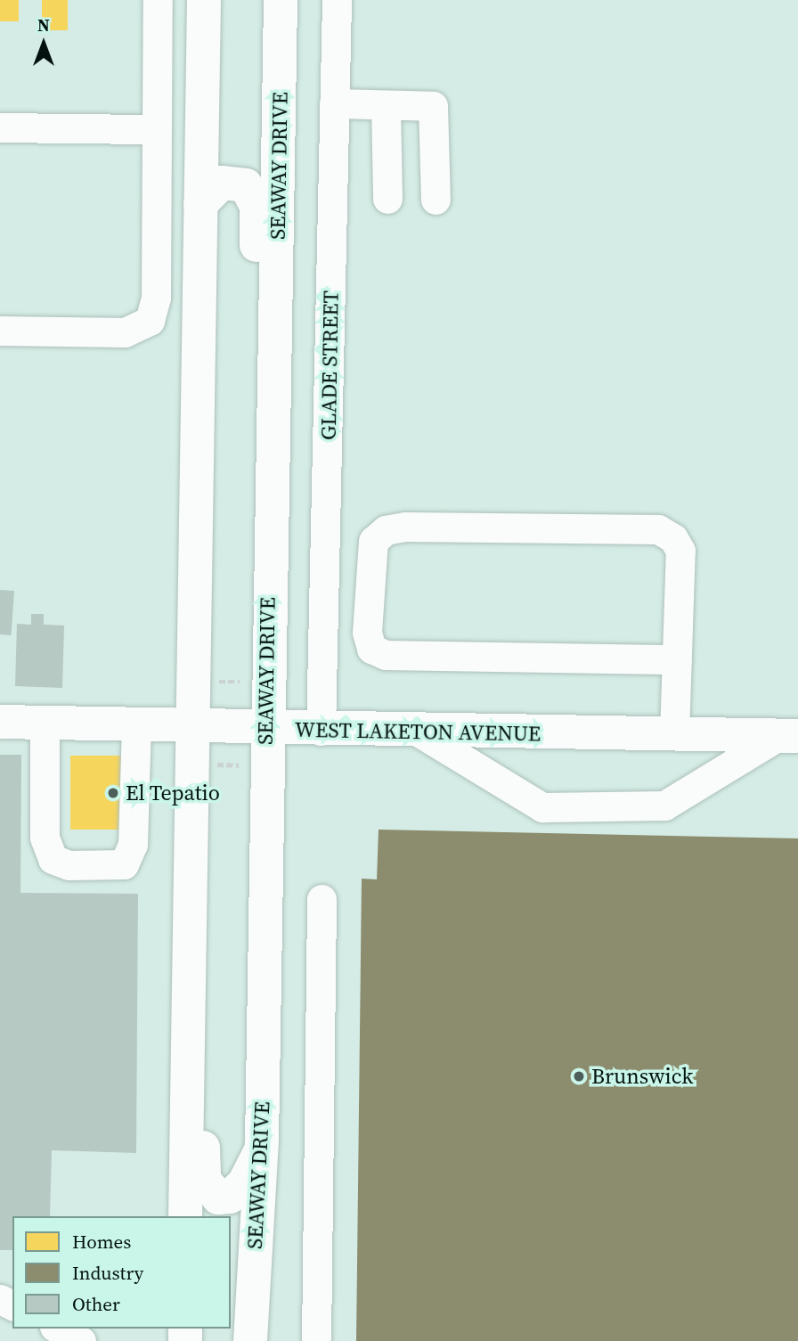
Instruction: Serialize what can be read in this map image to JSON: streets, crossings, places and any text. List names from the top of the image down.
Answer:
{
  "streets": {
    "main road": ["SEAWAY DRIVE", "WEST LAKETON AVENUE"],
    "street": ["GLADE STREET"]
  },
  "crossings": [
    ["SEAWAY DRIVE", "WEST LAKETON AVENUE"],
    ["GLADE STREET", "WEST LAKETON AVENUE"]
  ],
  "places": ["El Tepatio", "Brunswick"],
  "legend": ["Homes", "Industry", "Other"],
  "north": "top"
}
